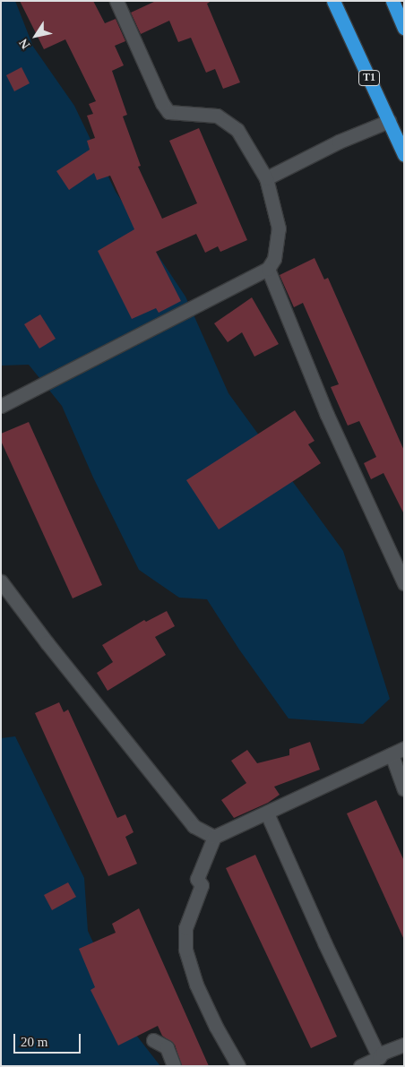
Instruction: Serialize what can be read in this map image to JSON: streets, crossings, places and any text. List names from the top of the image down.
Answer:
{
  "streets": {
    "highway": ["T1"]
  },
  "scale_bar": "20 m",
  "north": "bottom left"
}
